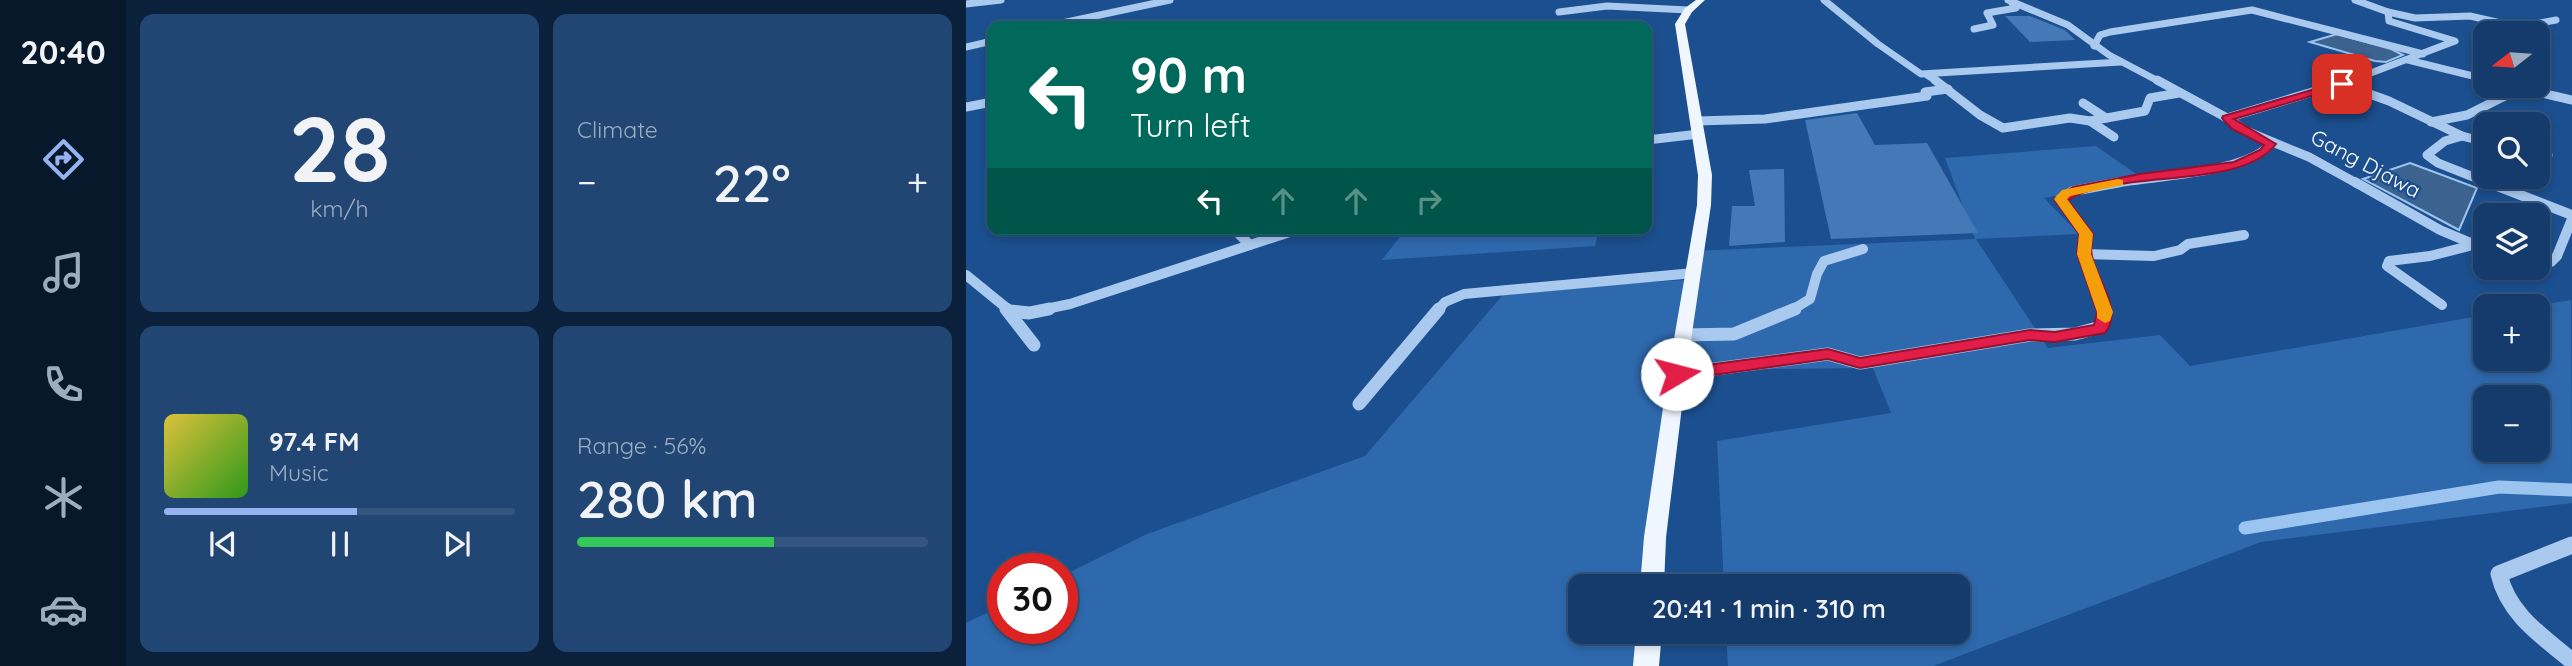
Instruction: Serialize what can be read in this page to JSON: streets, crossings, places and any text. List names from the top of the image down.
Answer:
{
  "streets": {
    "street": ["Gang Djawa"]
  },
  "north": "left",
  "page": {
    "tabs": "20:40",
    "tile": [
      ["28", "km/h"],
      "Climate",
      ["Range · 56%", "280 km"]
    ],
    "map_buttons": ["+", "−"],
    "turn": ["90 m", "Turn left"],
    "heat": ["−", "22°", "+"],
    "song": ["97.4 FM", "Music"],
    "limit": "30",
    "trip": "20:41 · 1 min · 310 m"
  }
}
